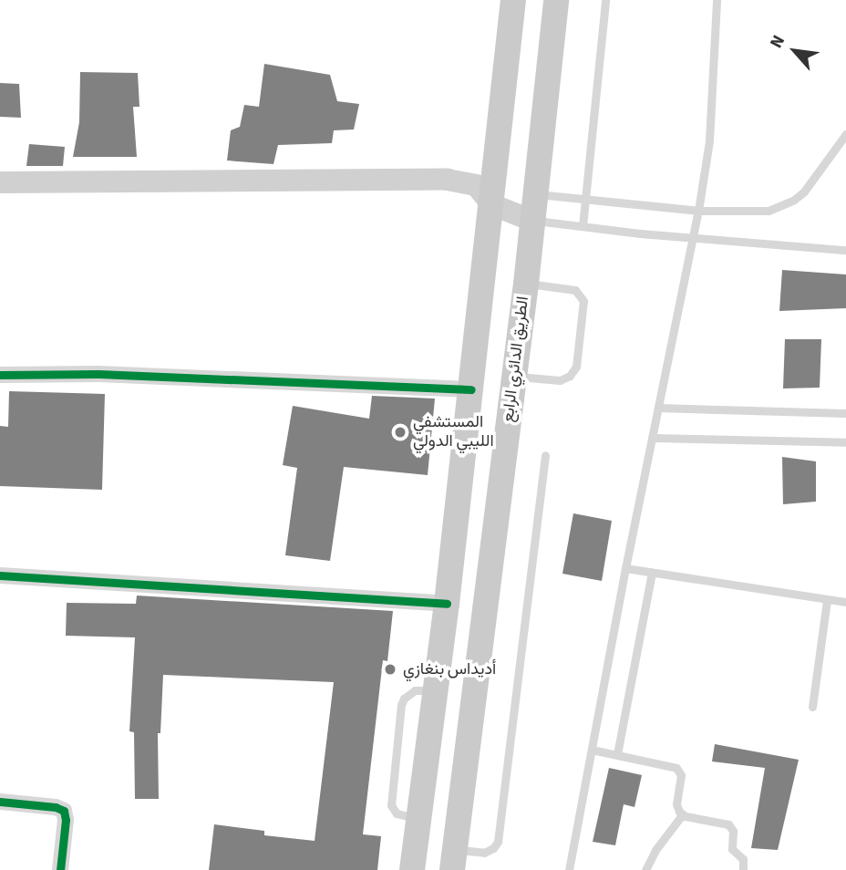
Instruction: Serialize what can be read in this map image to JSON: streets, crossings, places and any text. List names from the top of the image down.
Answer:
{
  "streets": {
    "main road": ["الطريق الدائري الرابع"]
  },
  "places": ["المستشفي الليبي الدولي", "أديداس بنغازي"],
  "north": "top left"
}
